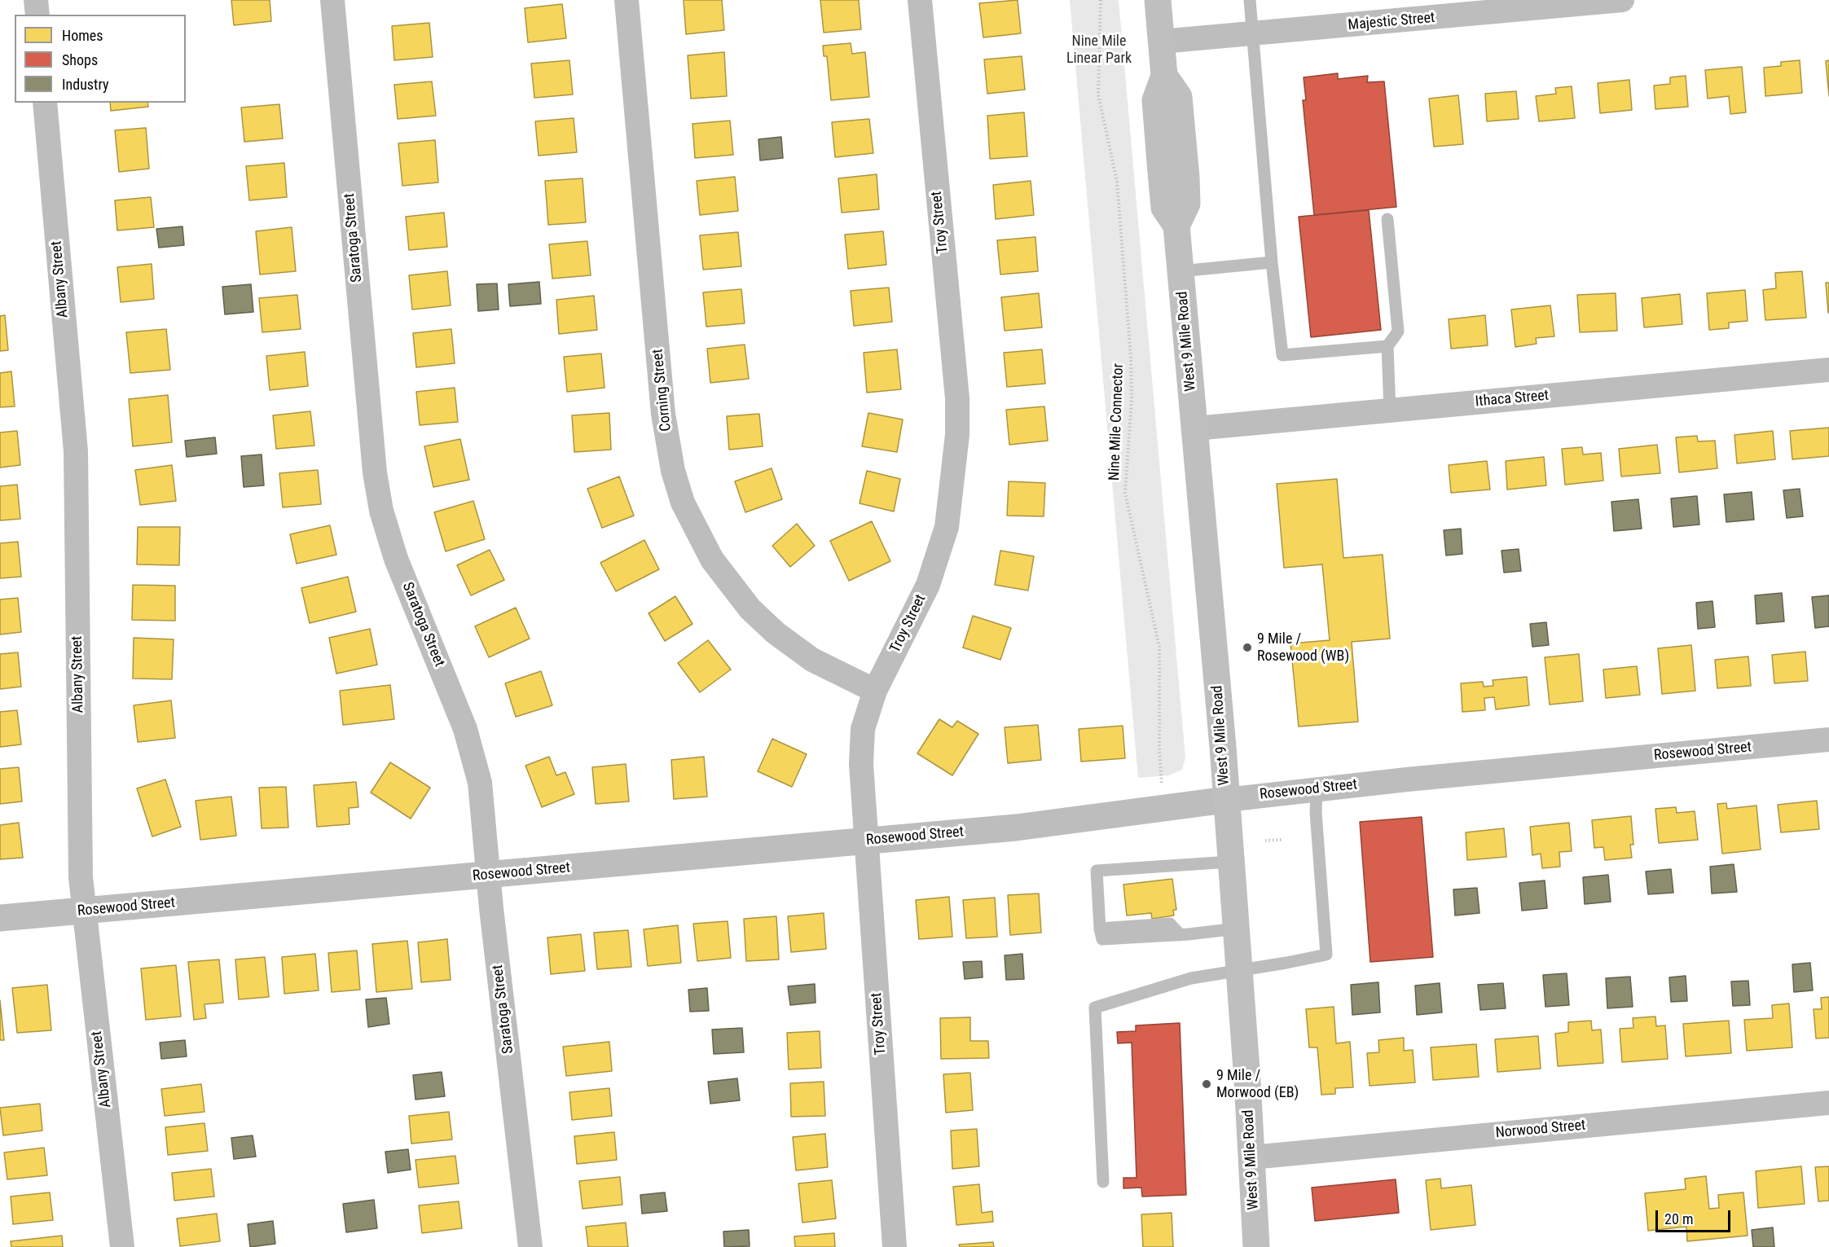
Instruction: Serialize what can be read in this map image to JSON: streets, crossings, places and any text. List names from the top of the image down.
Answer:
{
  "streets": {
    "main road": ["West 9 Mile Road"],
    "street": [
      "Majestic Street",
      "Troy Street",
      "Saratoga Street",
      "Albany Street",
      "Corning Street",
      "Ithaca Street",
      "Rosewood Street",
      "Norwood Street"
    ],
    "path": ["Nine Mile Connector"]
  },
  "crossings": [
    ["Majestic Street", "West 9 Mile Road"],
    ["Troy Street", "Corning Street"],
    ["Troy Street", "Rosewood Street"],
    ["Saratoga Street", "Rosewood Street"],
    ["Albany Street", "Rosewood Street"],
    ["West 9 Mile Road", "Ithaca Street"],
    ["West 9 Mile Road", "Rosewood Street"],
    ["West 9 Mile Road", "Norwood Street"]
  ],
  "parks": ["Nine Mile Linear Park"],
  "places": ["9 Mile / Rosewood (WB)", "9 Mile / Morwood (EB)"],
  "legend": ["Homes", "Shops", "Industry"],
  "scale_bar": "20 m"
}
